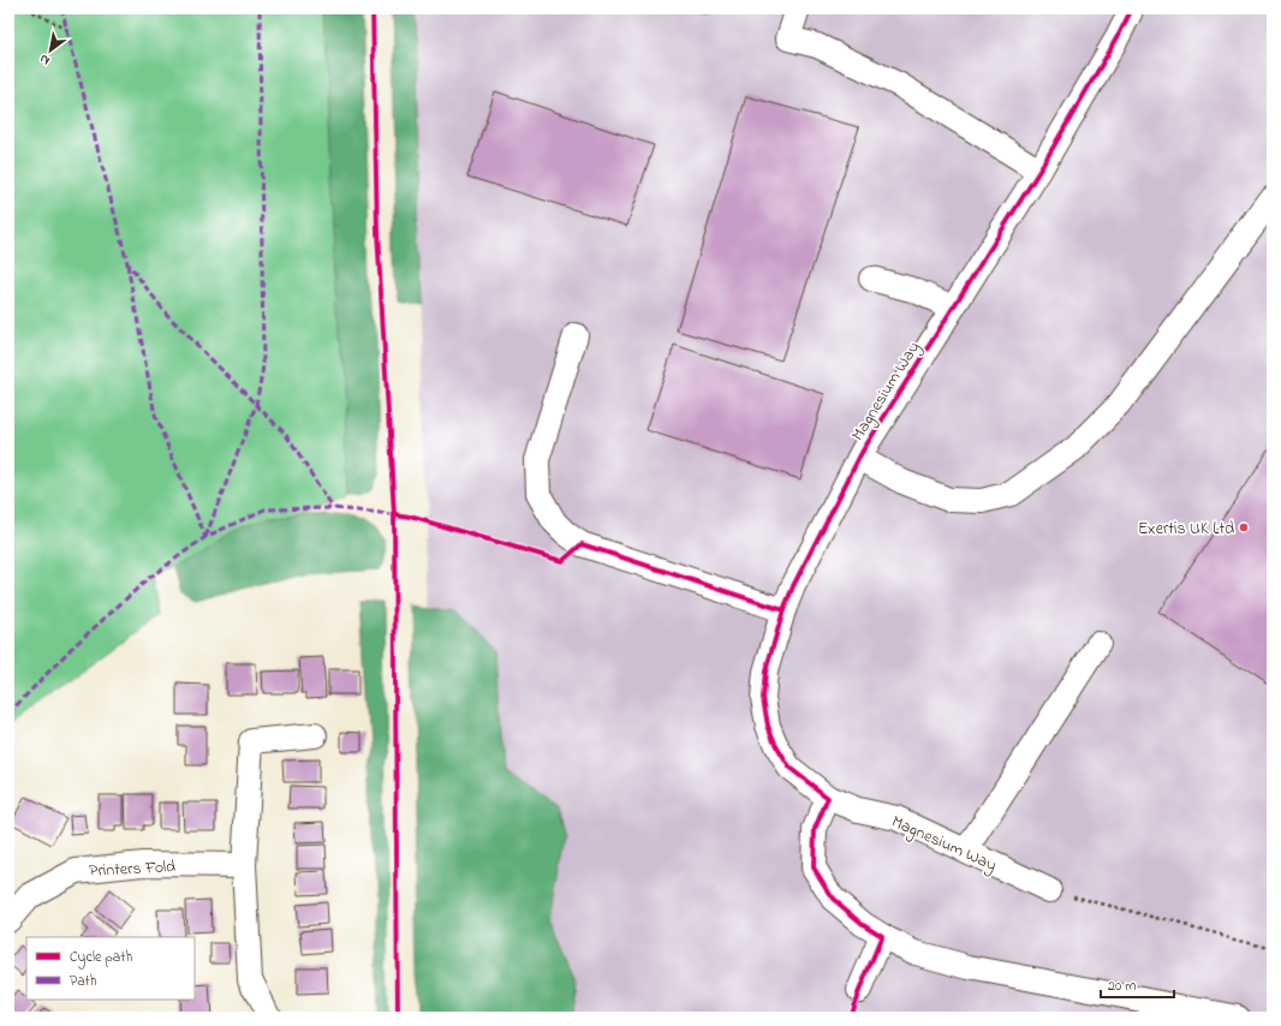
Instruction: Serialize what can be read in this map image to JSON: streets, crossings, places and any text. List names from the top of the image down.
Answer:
{
  "streets": {
    "street": ["Magnesium Way", "Printers Fold"]
  },
  "places": ["Exertis UK Ltd"],
  "legend": ["Cycle path", "Path"],
  "scale_bar": "20 m",
  "north": "bottom left"
}
